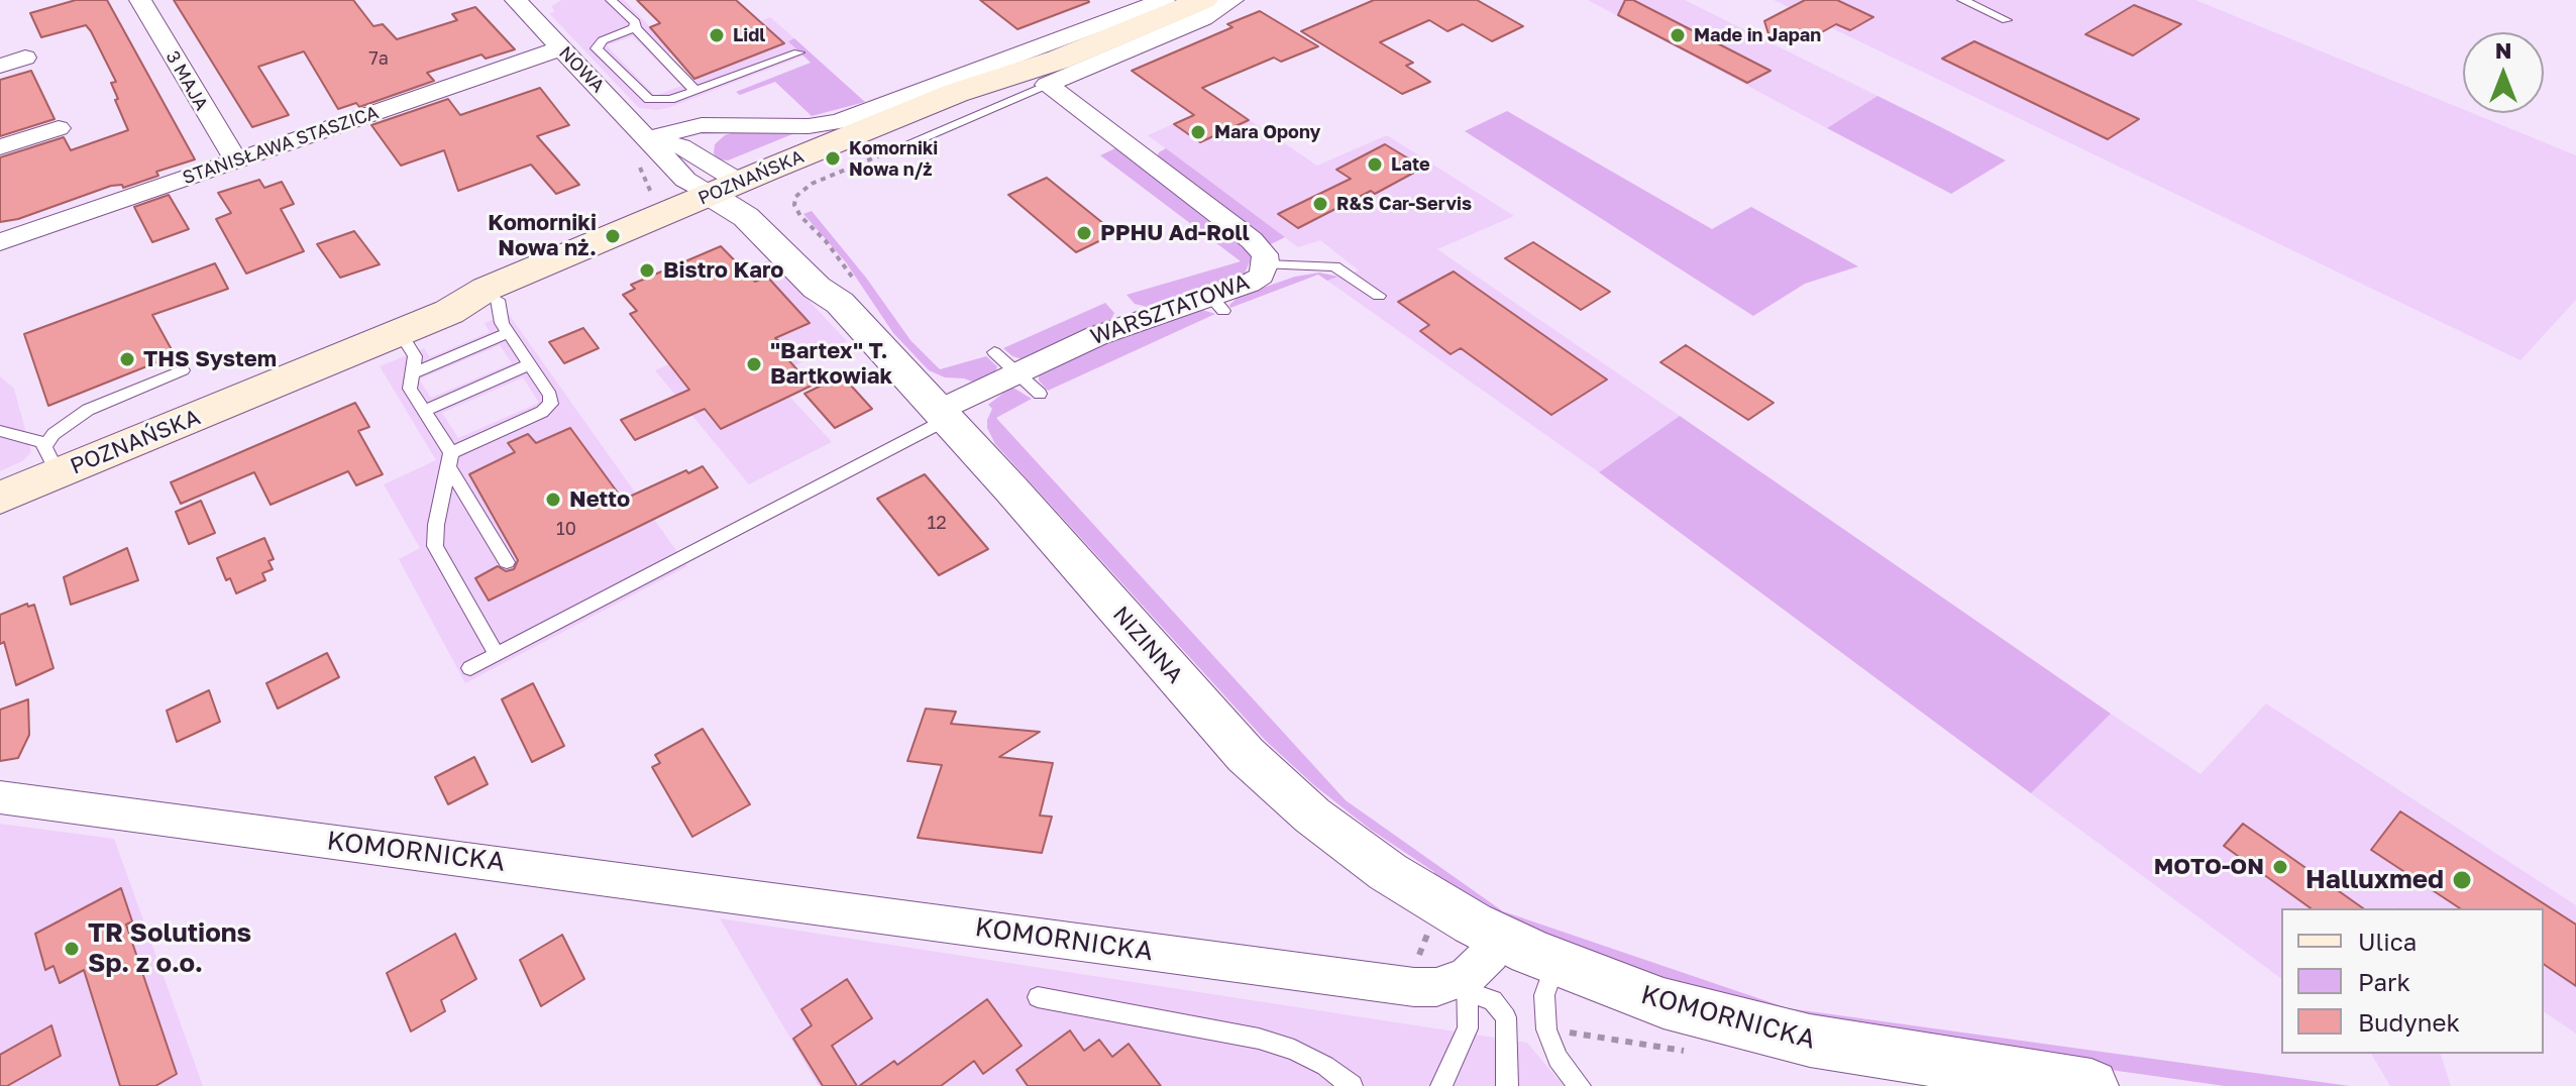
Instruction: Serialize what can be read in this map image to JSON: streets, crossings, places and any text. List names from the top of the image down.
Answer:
{
  "streets": {
    "main road": ["POZNAŃSKA"],
    "street": [
      "NOWA",
      "3 MAJA",
      "STANISŁAWA STASZICA",
      "WARSZTATOWA",
      "NIZINNA",
      "KOMORNICKA"
    ]
  },
  "crossings": [
    ["NOWA", "STANISŁAWA STASZICA"],
    ["NOWA", "POZNAŃSKA"],
    ["NOWA", "NIZINNA"],
    ["3 MAJA", "STANISŁAWA STASZICA"],
    ["POZNAŃSKA", "WARSZTATOWA"],
    ["POZNAŃSKA", "NIZINNA"],
    ["WARSZTATOWA", "NIZINNA"],
    ["NIZINNA", "KOMORNICKA"]
  ],
  "places": [
    "Lidl",
    "Made in Japan",
    "Mara Opony",
    "Komorniki Nowa n/ż",
    "Late",
    "R&S Car-Servis",
    "PPHU Ad-Roll",
    "Komorniki Nowa nż.",
    "Bistro Karo",
    "THS System",
    "\"Bartex\" T. Bartkowiak",
    "Netto",
    "MOTO-ON",
    "Halluxmed",
    "TR Solutions Sp. z o.o."
  ],
  "house_numbers": ["7a", "12", "10"],
  "legend": ["Ulica", "Park", "Budynek"],
  "north": "top"
}
